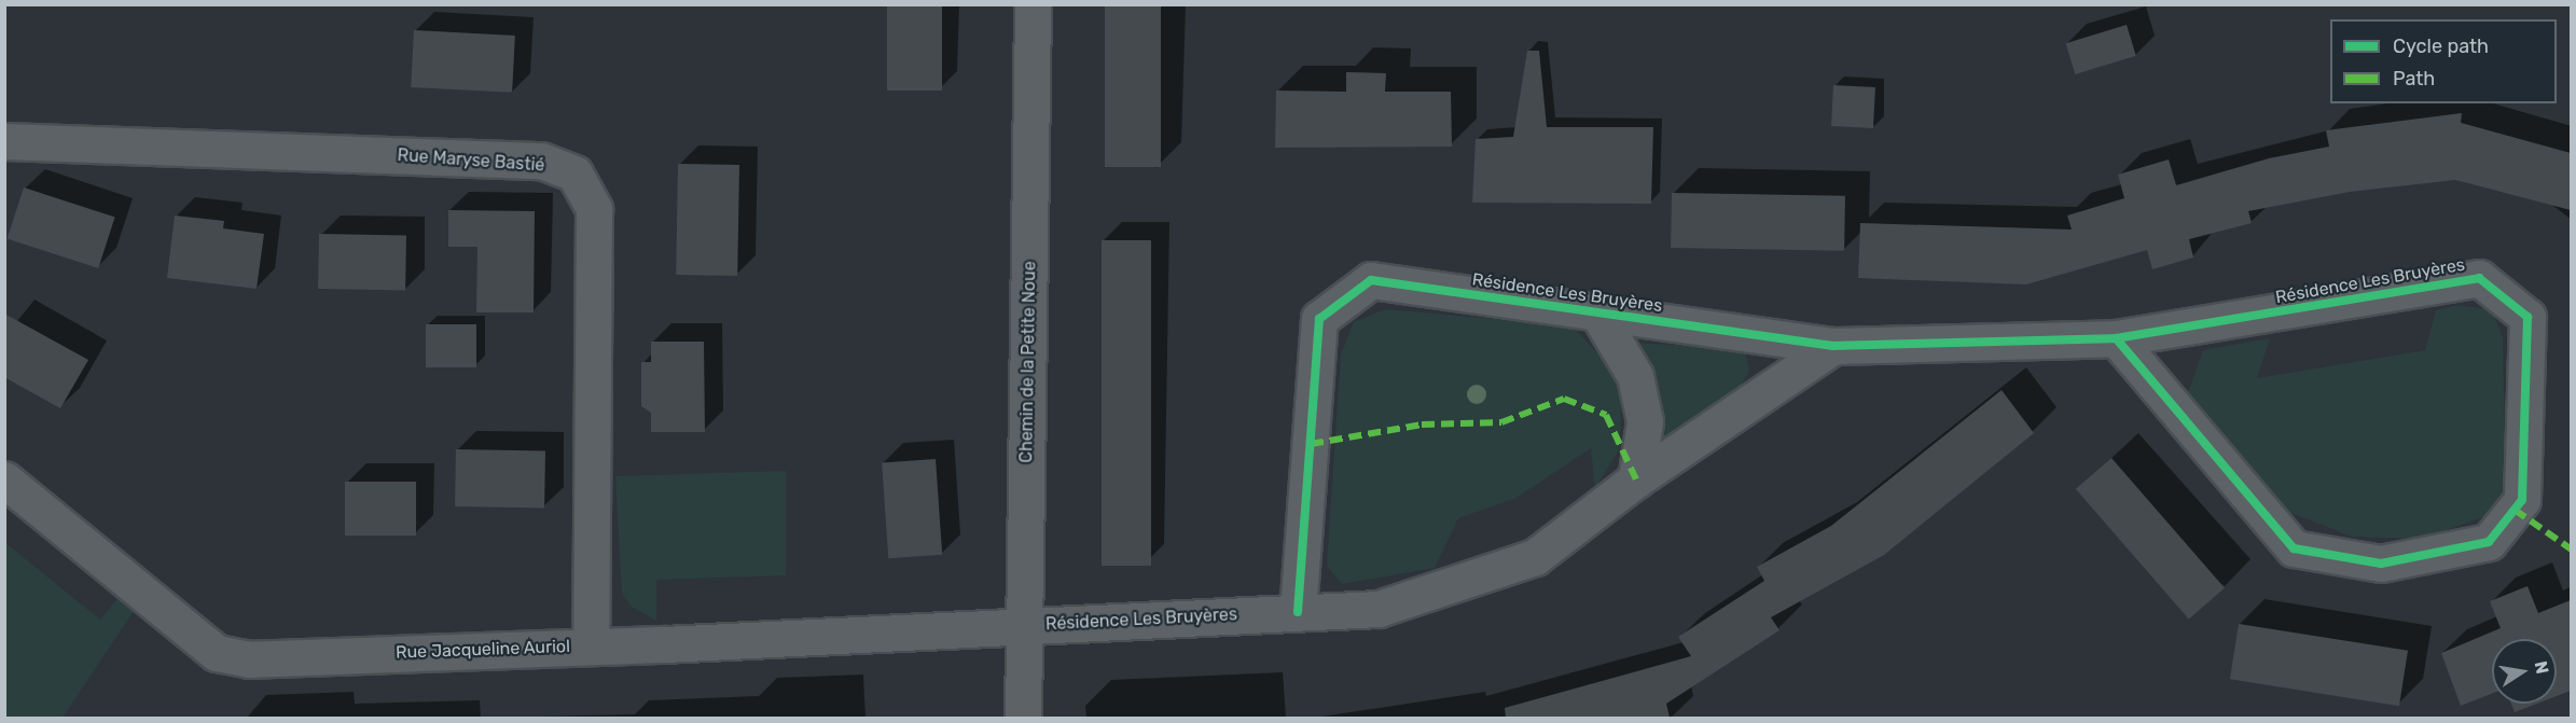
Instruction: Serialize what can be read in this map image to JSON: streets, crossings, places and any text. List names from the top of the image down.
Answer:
{
  "streets": {
    "street": [
      "Rue Maryse Bastié",
      "Résidence Les Bruyères",
      "Chemin de la Petite Noue",
      "Rue Jacqueline Auriol"
    ]
  },
  "crossings": [
    ["Rue Maryse Bastié", "Rue Jacqueline Auriol"],
    ["Résidence Les Bruyères", "Chemin de la Petite Noue"],
    ["Résidence Les Bruyères", "Rue Jacqueline Auriol"],
    ["Chemin de la Petite Noue", "Rue Jacqueline Auriol"]
  ],
  "legend": ["Cycle path", "Path"],
  "north": "right"
}
